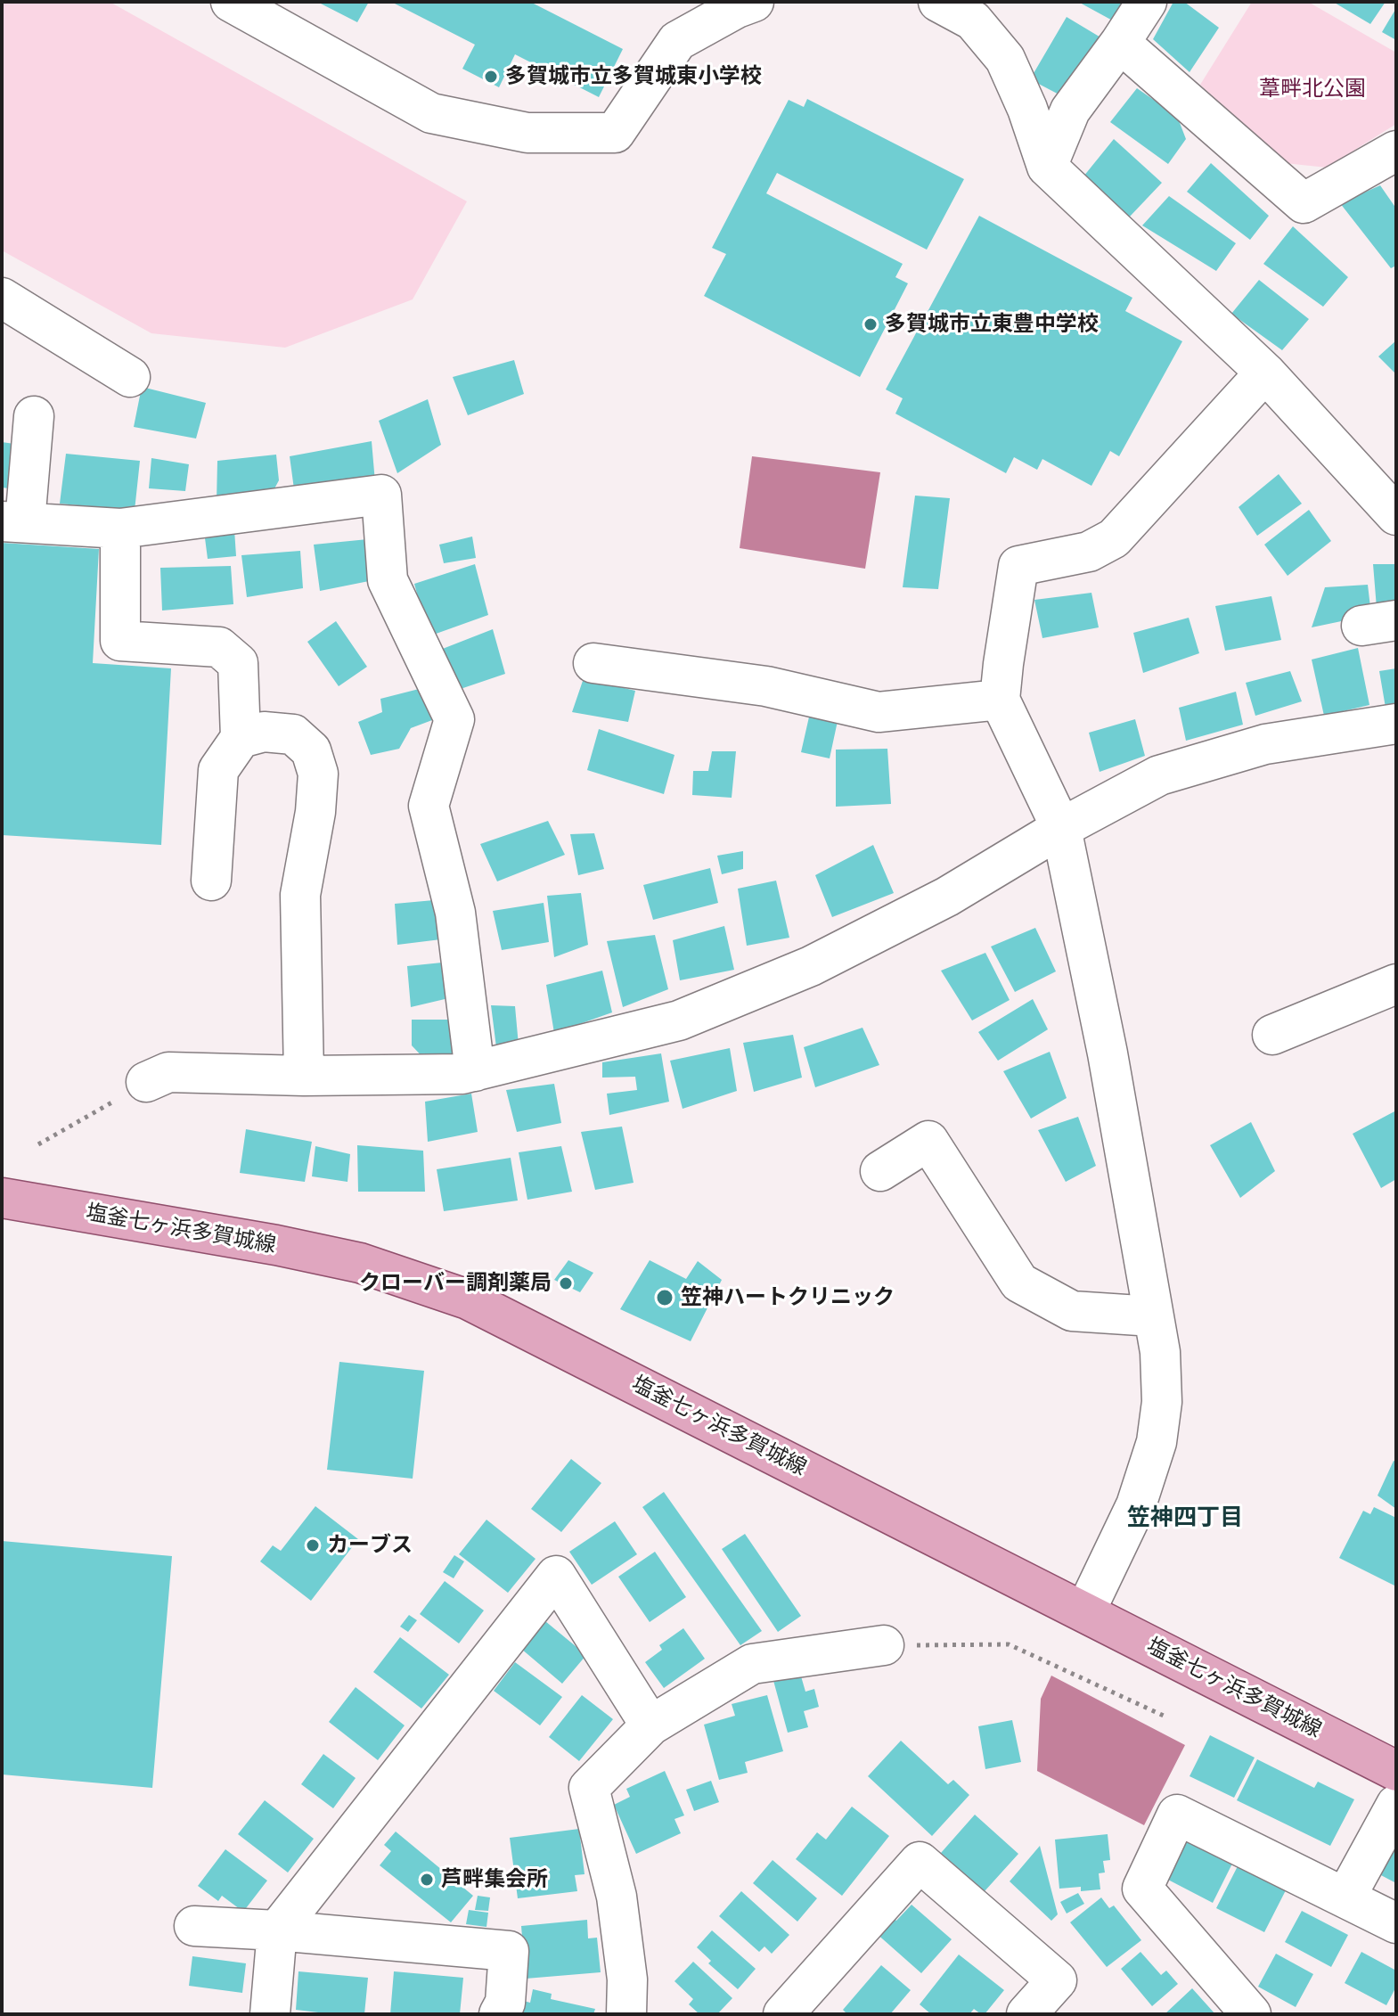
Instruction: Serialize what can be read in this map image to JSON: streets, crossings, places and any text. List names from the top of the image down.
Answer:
{
  "streets": {
    "main road": ["塩釜七ヶ浜多賀城線"]
  },
  "districts": ["笠神四丁目"],
  "parks": ["葦畔北公園"],
  "places": [
    "多賀城市立多賀城東小学校",
    "多賀城市立東豊中学校",
    "クローバー調剤薬局",
    "笠神ハートクリニック",
    "カーブス",
    "芦畔集会所"
  ]
}
